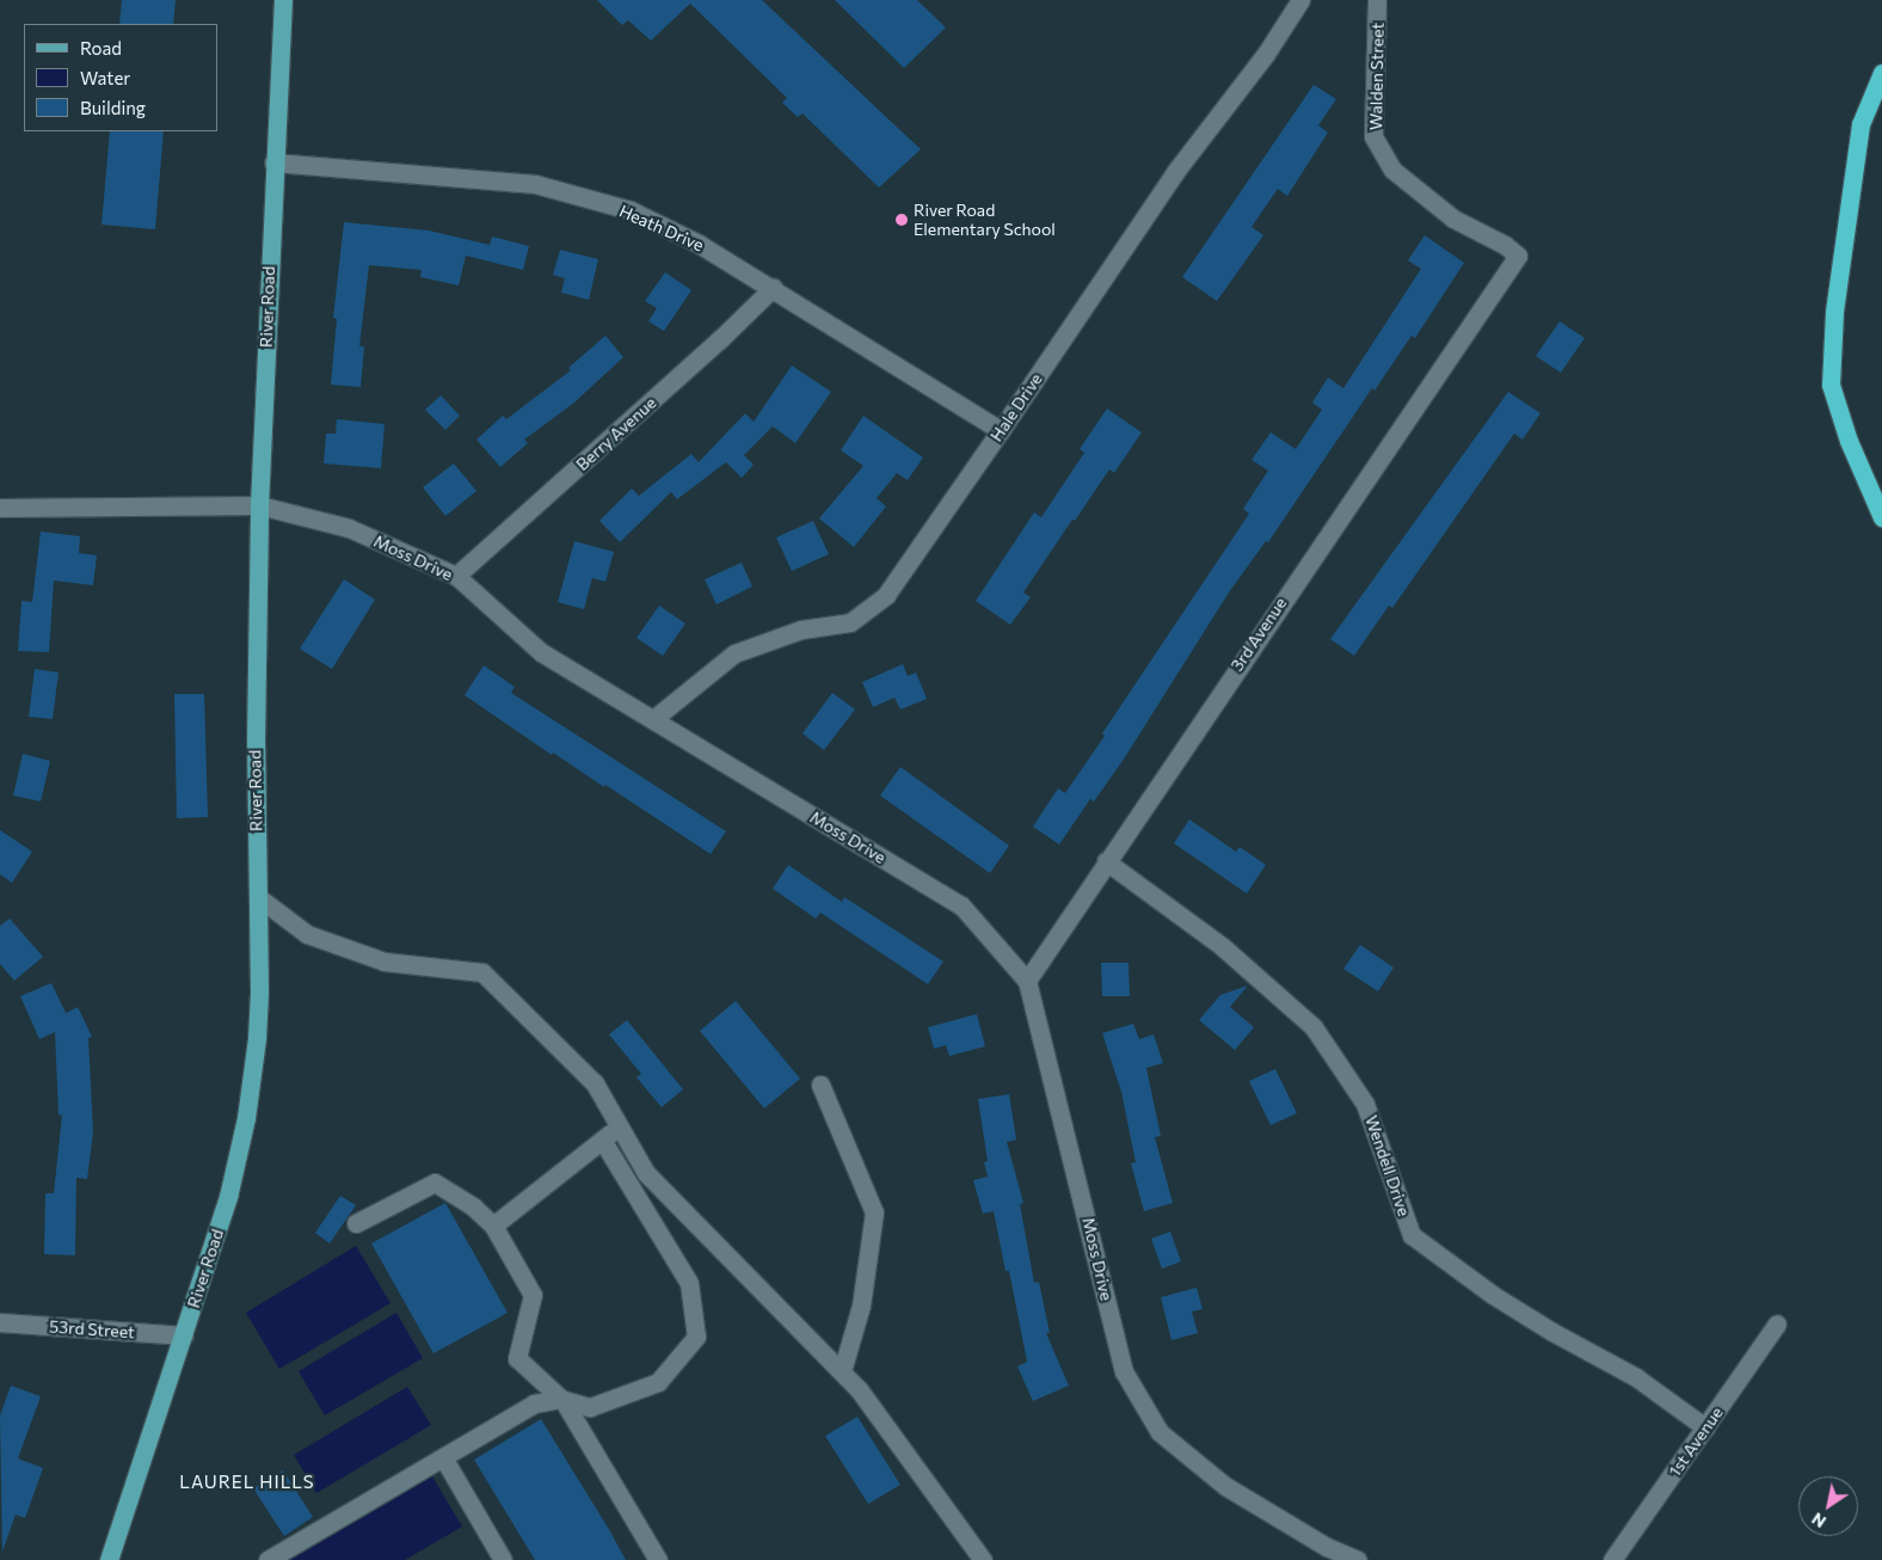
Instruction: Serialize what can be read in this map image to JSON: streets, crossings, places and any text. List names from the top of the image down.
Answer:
{
  "streets": {
    "main road": ["River Road"],
    "street": [
      "Walden Street",
      "Heath Drive",
      "Hale Drive",
      "Berry Avenue",
      "Moss Drive",
      "3rd Avenue",
      "Wendell Drive",
      "53rd Street",
      "1st Avenue"
    ]
  },
  "crossings": [
    ["Walden Street", "3rd Avenue"],
    ["Heath Drive", "River Road"],
    ["Heath Drive", "Hale Drive"],
    ["Heath Drive", "Berry Avenue"],
    ["River Road", "Moss Drive"],
    ["River Road", "53rd Street"],
    ["Hale Drive", "Moss Drive"],
    ["Berry Avenue", "Moss Drive"],
    ["Moss Drive", "3rd Avenue"],
    ["3rd Avenue", "Wendell Drive"],
    ["Wendell Drive", "1st Avenue"]
  ],
  "districts": ["LAUREL HILLS"],
  "places": ["River Road Elementary School"],
  "legend": ["Road", "Water", "Building"],
  "north": "bottom left"
}
